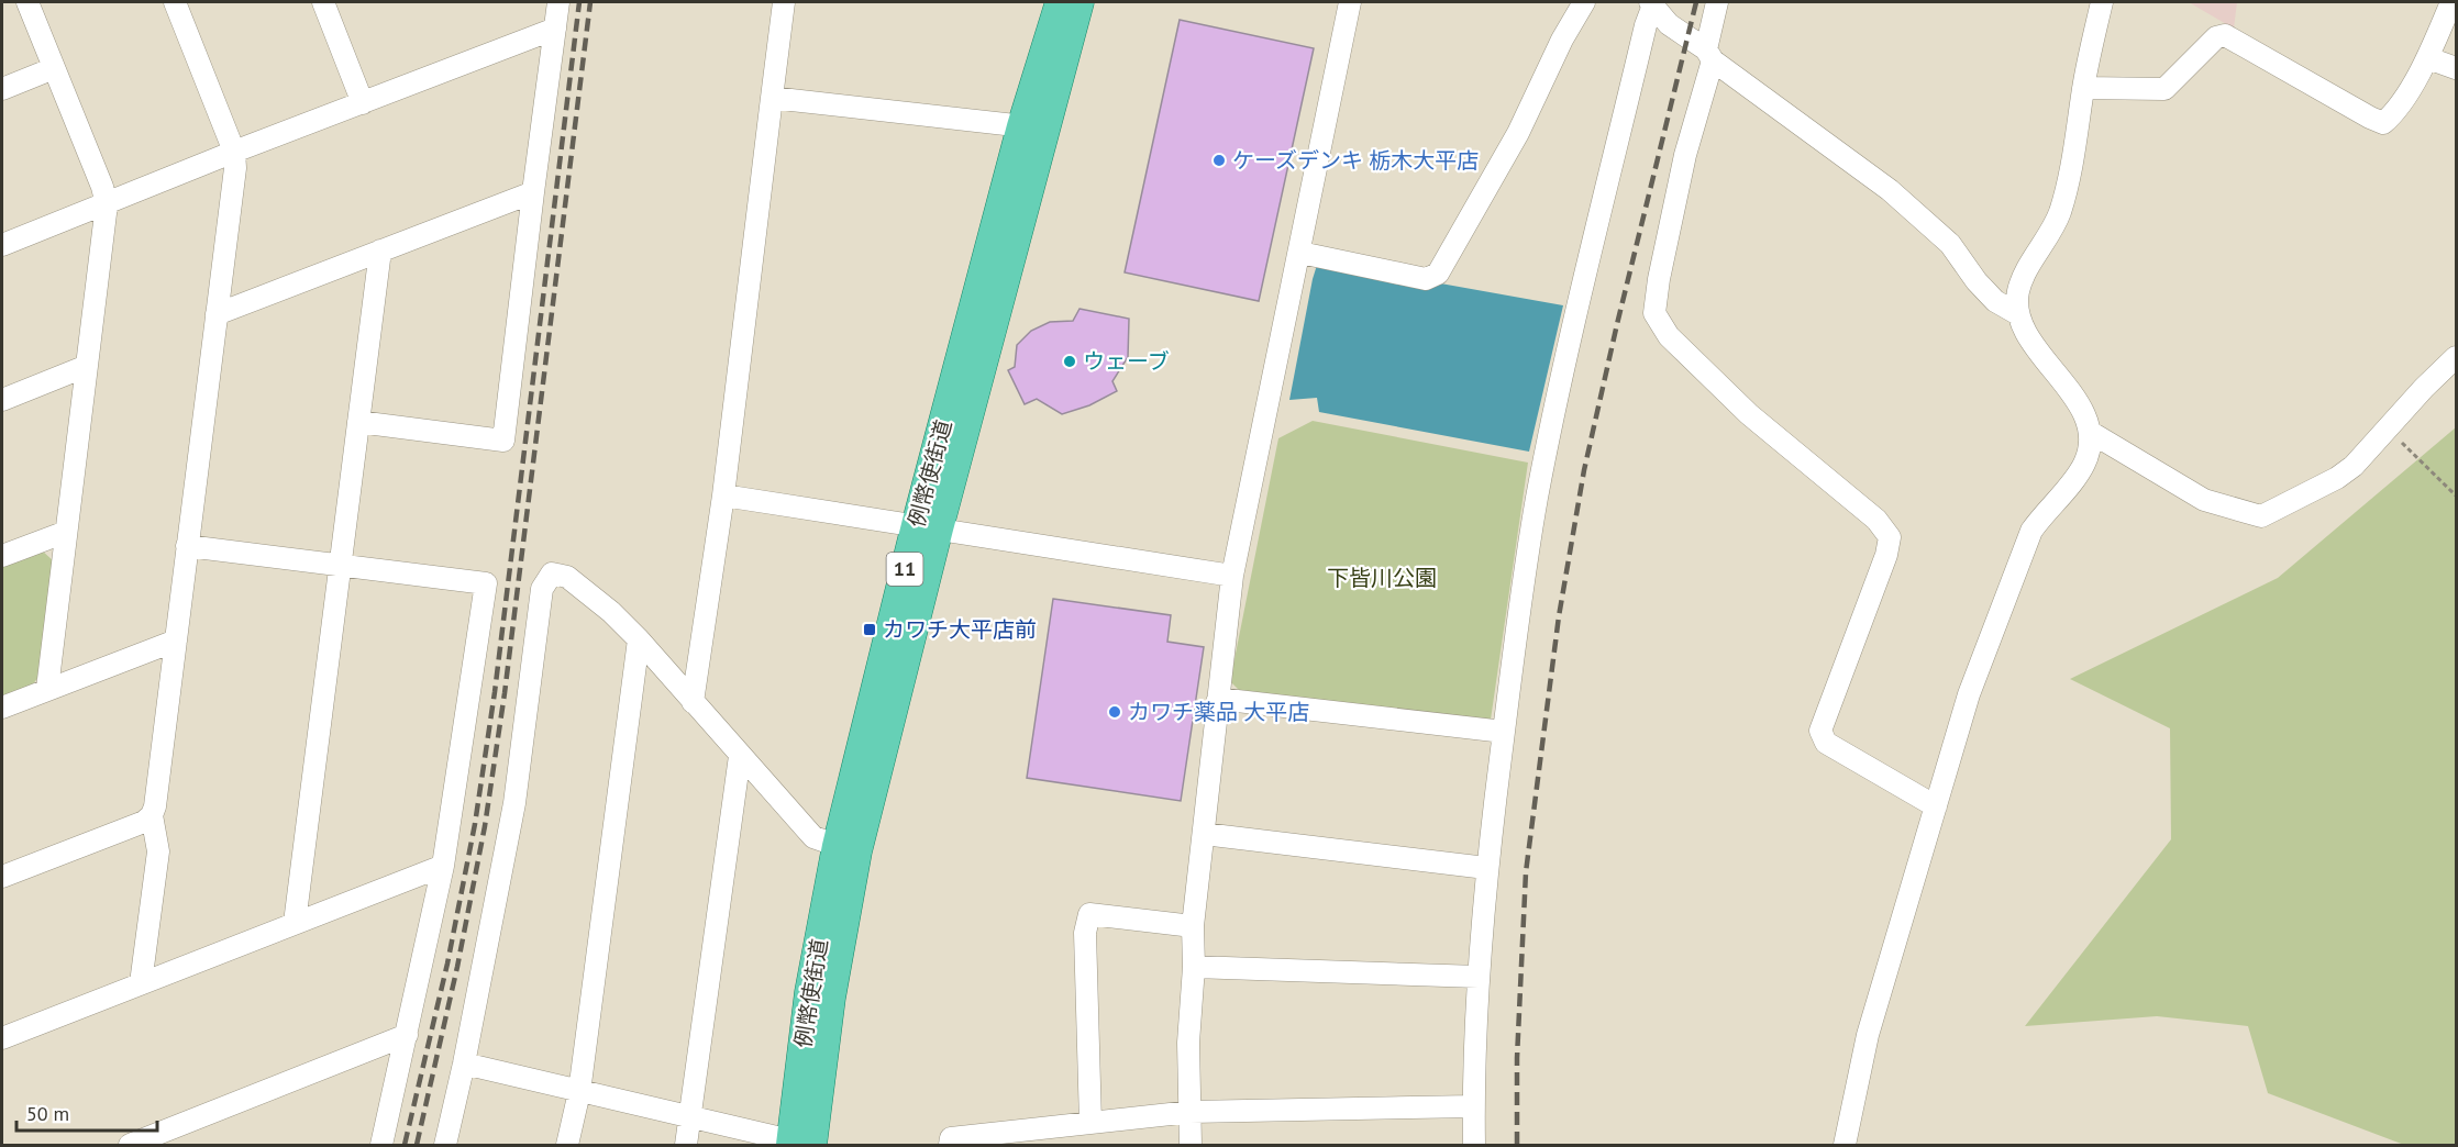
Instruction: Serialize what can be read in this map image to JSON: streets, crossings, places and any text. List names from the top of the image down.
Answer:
{
  "streets": {
    "main road": ["例幣使街道", "11"]
  },
  "parks": ["下皆川公園"],
  "places": {
    "other": ["ケーズデンキ 栃木大平店", "ウェーブ", "カワチ薬品 大平店"],
    "transit": ["カワチ大平店前"]
  },
  "scale_bar": "50 m"
}
